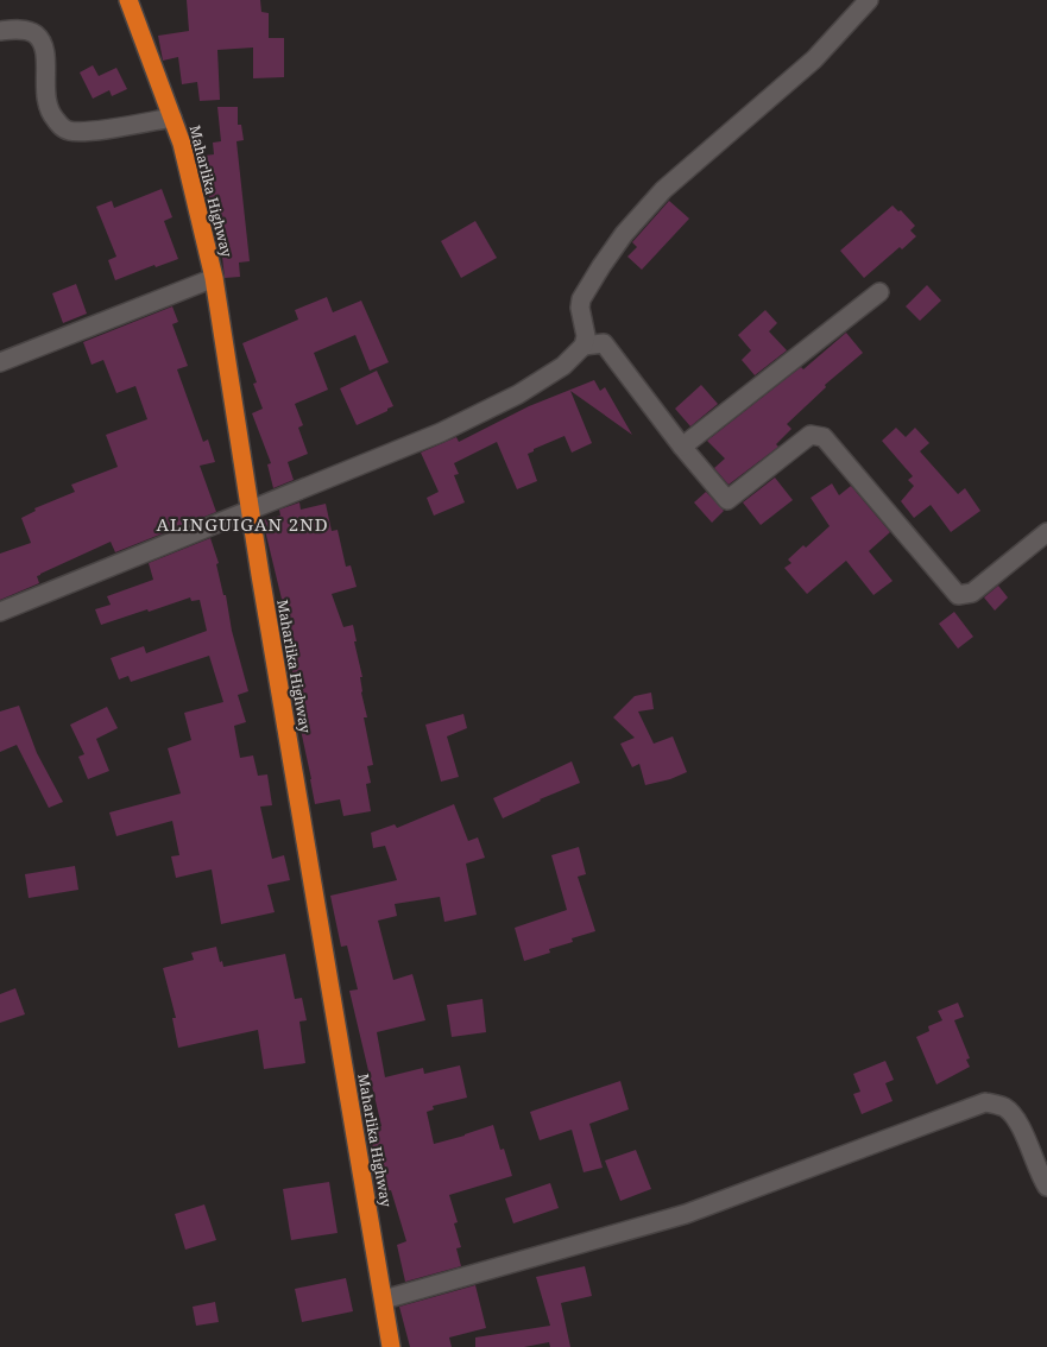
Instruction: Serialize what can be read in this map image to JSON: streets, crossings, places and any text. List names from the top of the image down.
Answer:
{
  "streets": {
    "highway": ["Maharlika Highway"]
  },
  "districts": ["ALINGUIGAN 2ND"]
}
